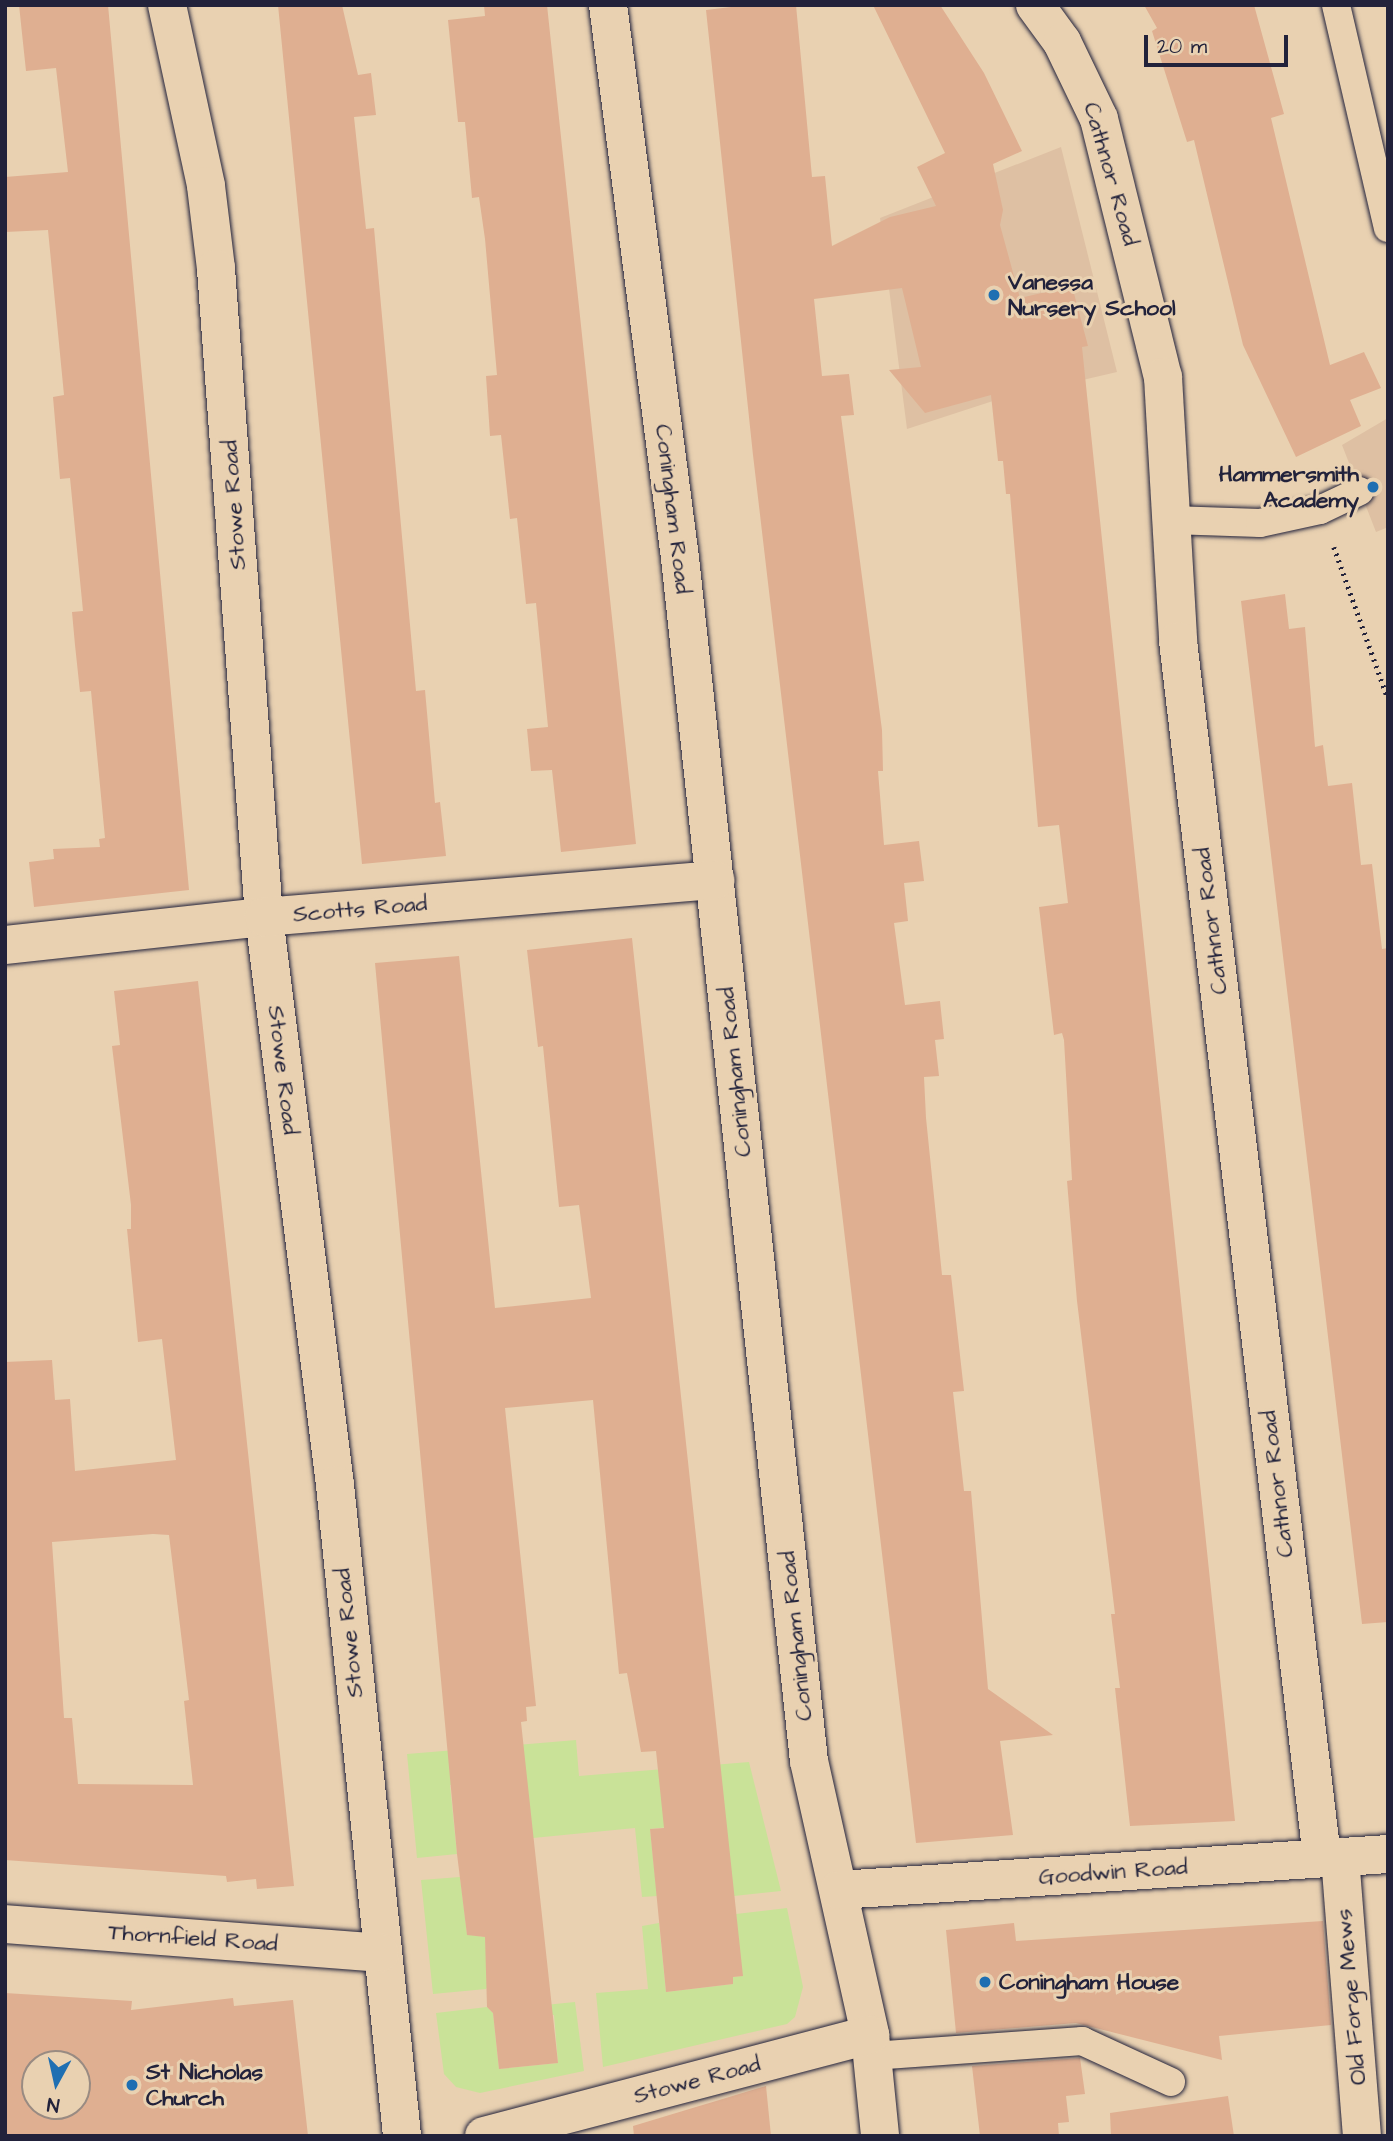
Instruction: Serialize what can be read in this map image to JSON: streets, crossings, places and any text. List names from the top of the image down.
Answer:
{
  "streets": {
    "street": [
      "Cathnor Road",
      "Stowe Road",
      "Coningham Road",
      "Scotts Road",
      "Goodwin Road",
      "Thornfield Road",
      "Old Forge Mews"
    ]
  },
  "crossings": [
    ["Cathnor Road", "Goodwin Road"],
    ["Cathnor Road", "Old Forge Mews"],
    ["Stowe Road", "Coningham Road"],
    ["Stowe Road", "Scotts Road"],
    ["Stowe Road", "Thornfield Road"],
    ["Coningham Road", "Scotts Road"],
    ["Coningham Road", "Goodwin Road"],
    ["Goodwin Road", "Old Forge Mews"]
  ],
  "places": [
    "Vanessa Nursery School",
    "Hammersmith Academy",
    "Coningham House",
    "St Nicholas Church"
  ],
  "scale_bar": "20 m",
  "north": "bottom"
}
